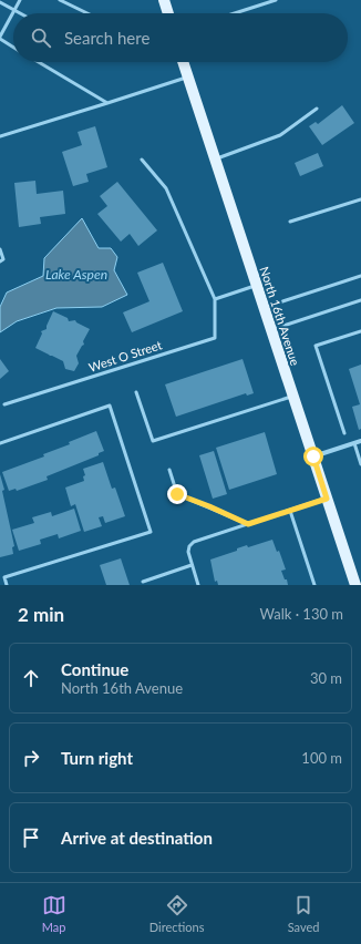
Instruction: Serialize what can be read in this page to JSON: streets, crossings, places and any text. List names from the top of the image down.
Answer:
{
  "streets": {
    "main road": ["North 16th Avenue"],
    "lane": ["West O Street"]
  },
  "water": ["Lake Aspen"],
  "page": {
    "search": "Search here",
    "heading": ["2 min", "Walk · 130 m"],
    "list": [
      ["Continue", "North 16th Avenue", "30 m"],
      ["Turn right", "100 m"],
      "Arrive at destination"
    ],
    "nav": ["Map", "Directions", "Saved"]
  }
}
